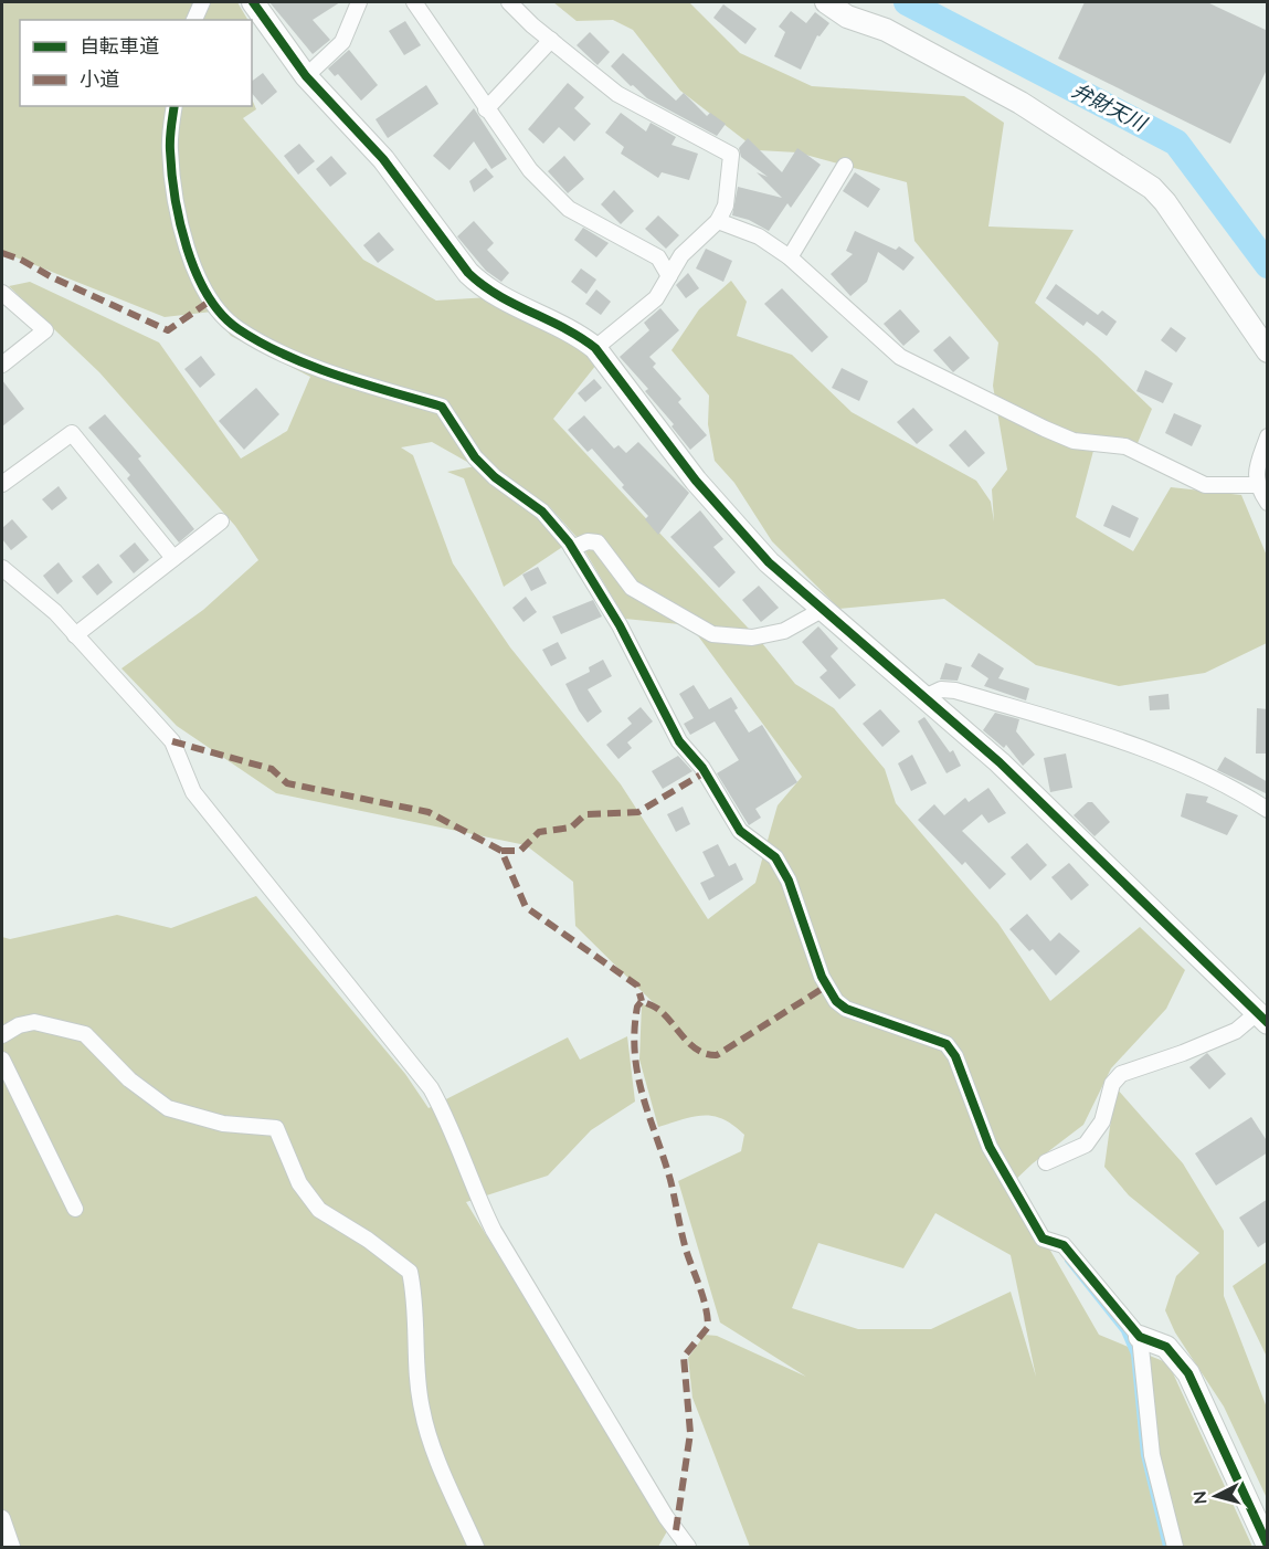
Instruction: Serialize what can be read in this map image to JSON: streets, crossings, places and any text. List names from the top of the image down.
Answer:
{
  "water": ["弁財天川"],
  "legend": ["自転車道", "小道"],
  "north": "left"
}
